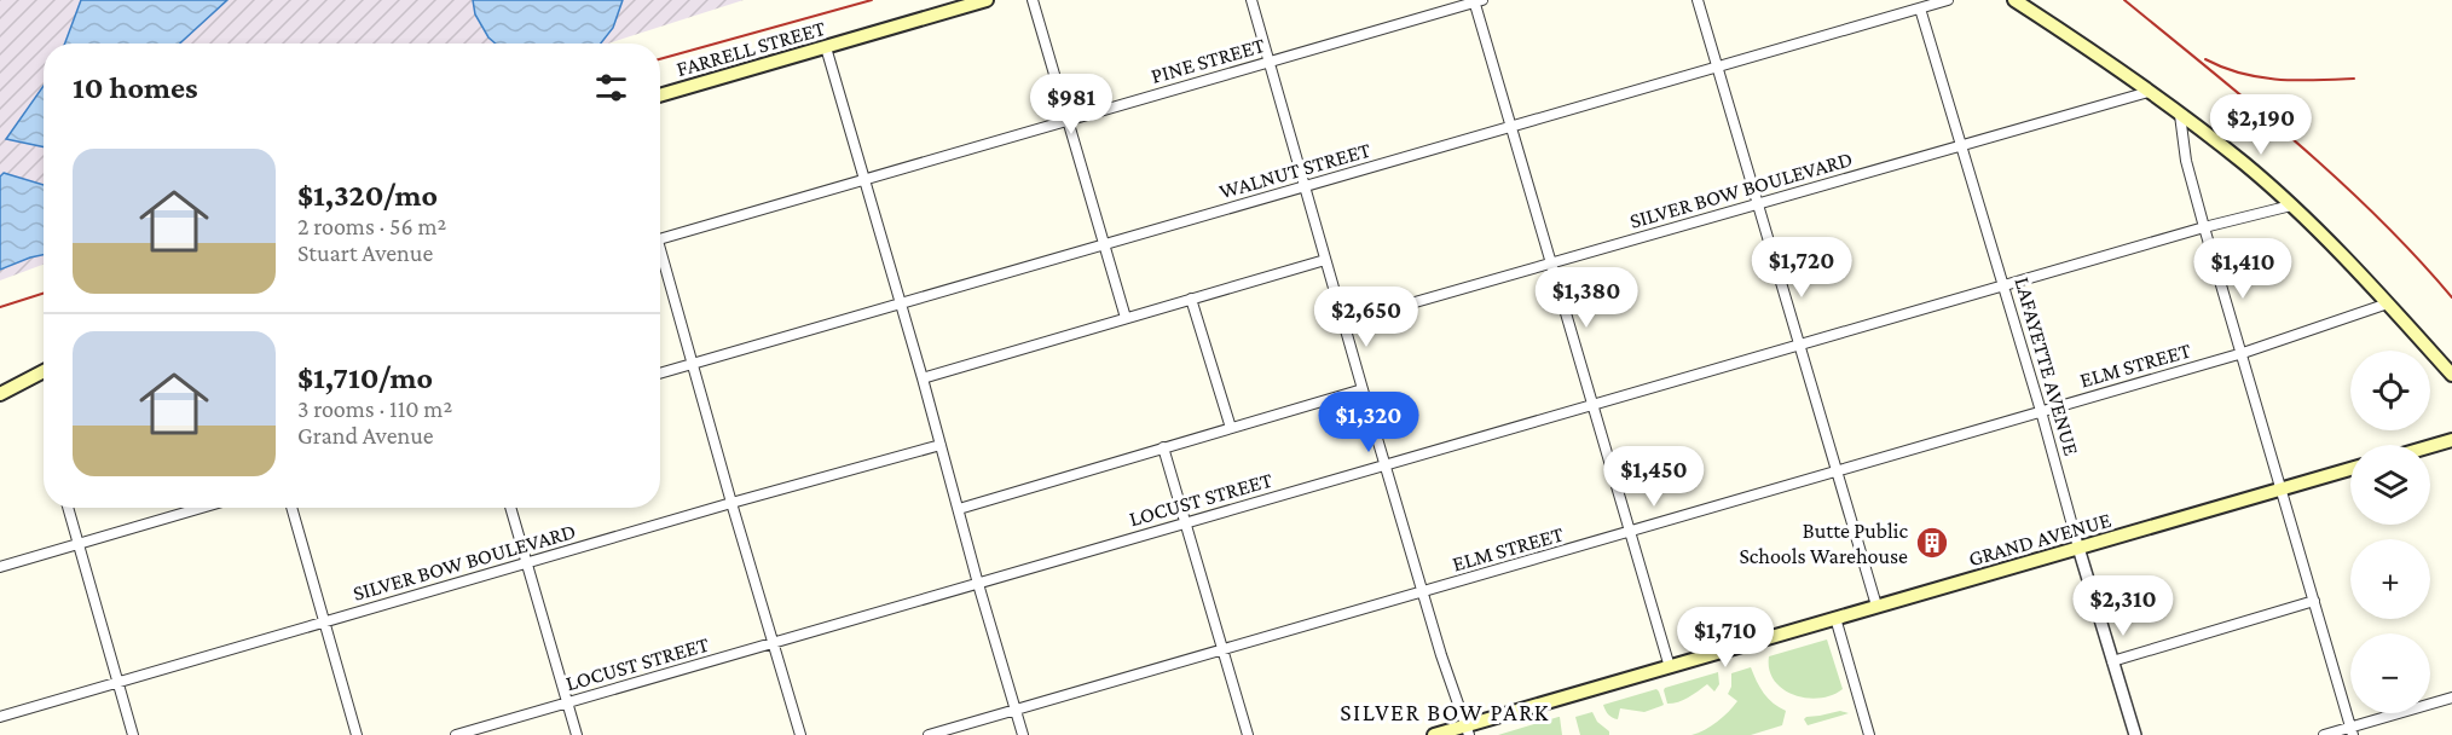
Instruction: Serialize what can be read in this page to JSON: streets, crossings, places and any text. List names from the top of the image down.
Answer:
{
  "streets": {
    "main road": ["FARRELL STREET", "GRAND AVENUE"],
    "street": [
      "PINE STREET",
      "WALNUT STREET",
      "SILVER BOW BOULEVARD",
      "ELM STREET",
      "LAFAYETTE AVENUE",
      "LOCUST STREET"
    ]
  },
  "crossings": [
    ["WALNUT STREET", "LAFAYETTE AVENUE"],
    ["SILVER BOW BOULEVARD", "LAFAYETTE AVENUE"],
    ["ELM STREET", "LAFAYETTE AVENUE"],
    ["LAFAYETTE AVENUE", "LOCUST STREET"],
    ["LAFAYETTE AVENUE", "GRAND AVENUE"]
  ],
  "districts": ["SILVER BOW PARK"],
  "places": {
    "building": ["Butte Public Schools Warehouse"]
  },
  "page": {
    "heading": "10 homes",
    "price": [
      "$981",
      "$2,190",
      "$1,720",
      "$1,410",
      "$1,380",
      "$2,650",
      "$1,320",
      "$1,450",
      "$2,310",
      "$1,710"
    ],
    "list": [
      {
        "name": "$1,320/mo",
        "note": "2 rooms · 56 m² · Stuart Avenue"
      },
      {
        "name": "$1,710/mo",
        "note": "3 rooms · 110 m² · Grand Avenue"
      }
    ],
    "map_buttons": ["+", "−"]
  }
}
